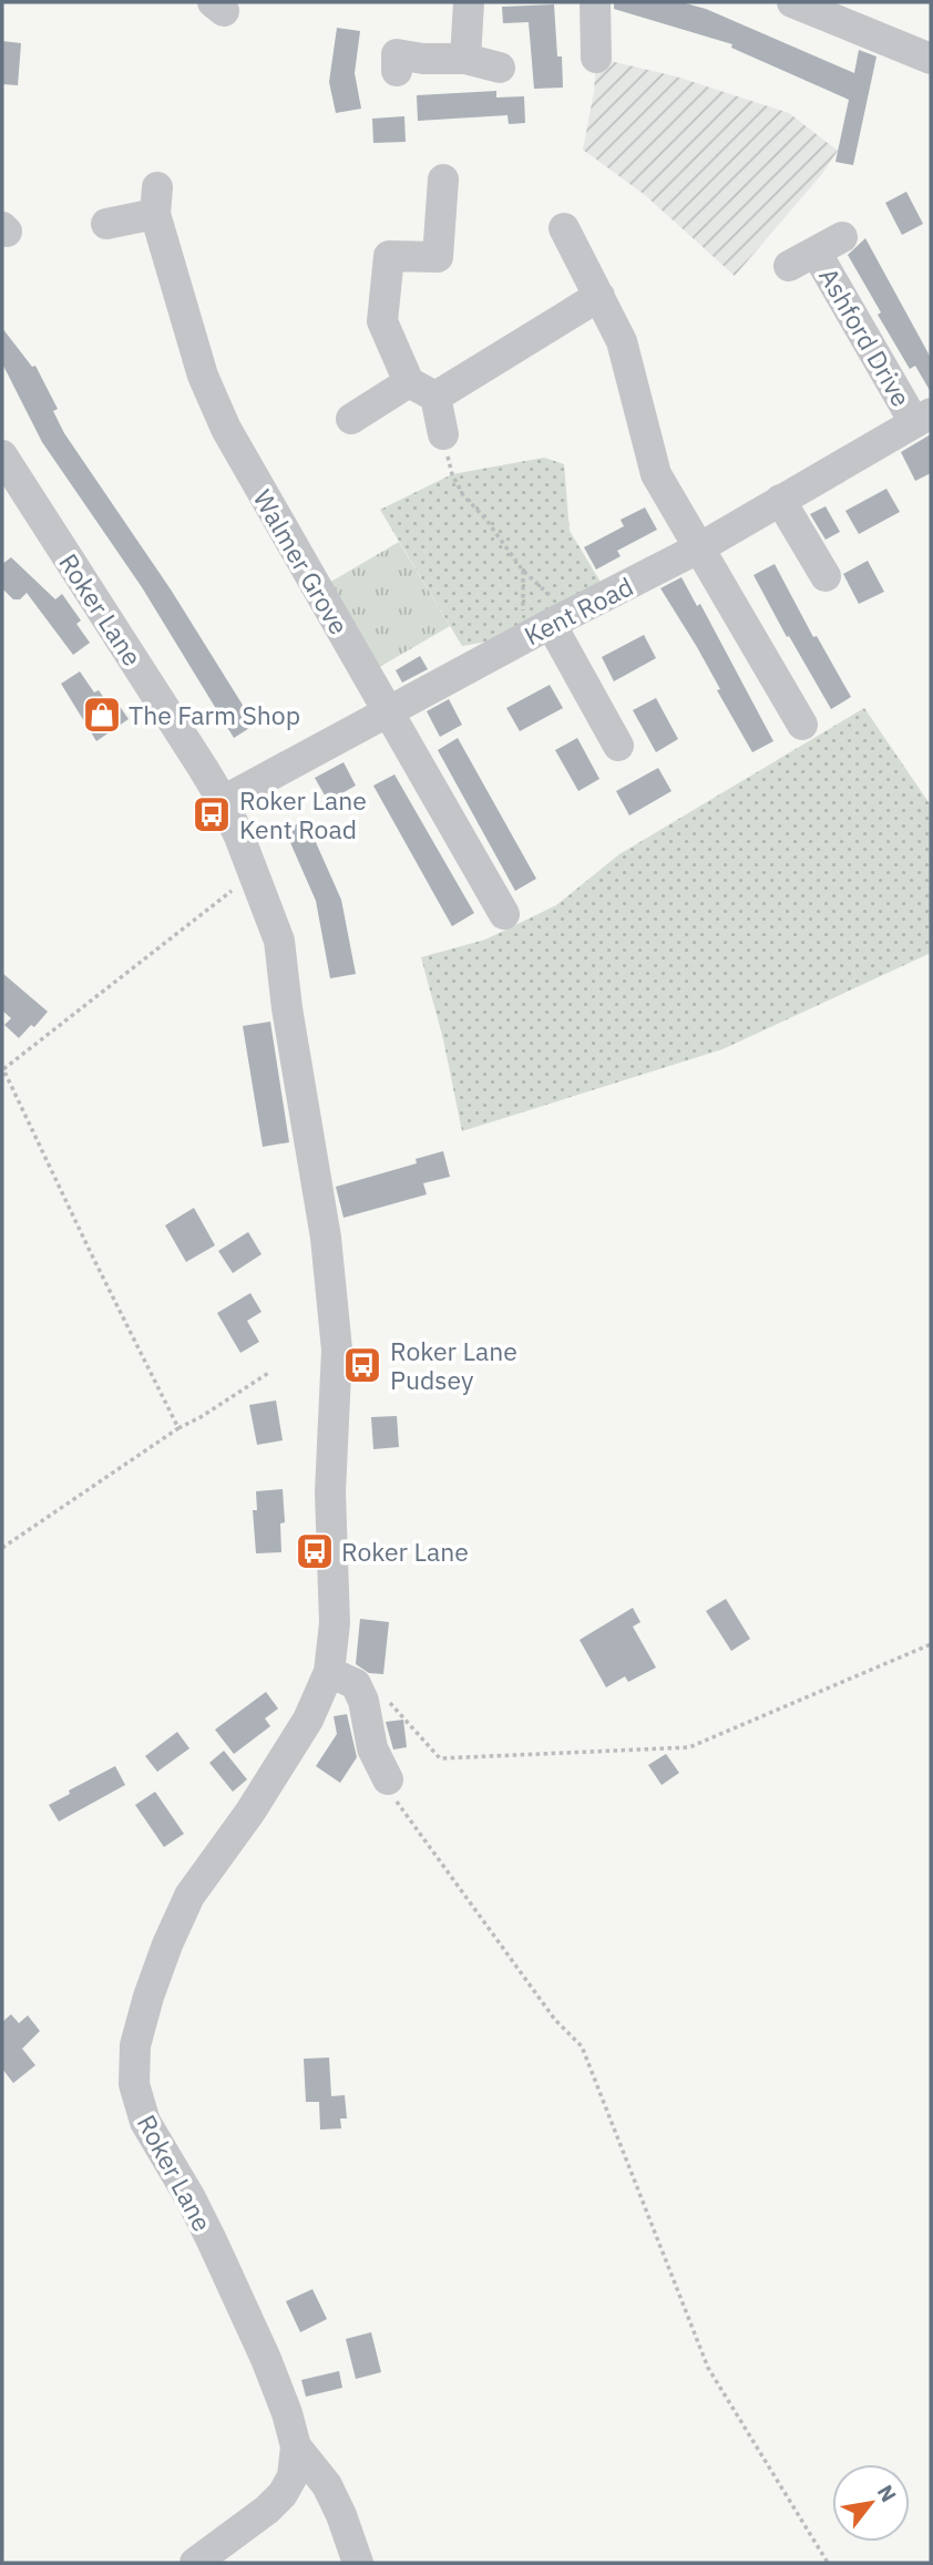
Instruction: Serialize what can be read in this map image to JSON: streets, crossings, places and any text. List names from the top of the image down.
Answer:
{
  "streets": {
    "street": [
      "Ashford Drive",
      "Walmer Grove",
      "Roker Lane",
      "Kent Road"
    ]
  },
  "crossings": [
    ["Ashford Drive", "Kent Road"],
    ["Walmer Grove", "Kent Road"],
    ["Roker Lane", "Kent Road"]
  ],
  "places": {
    "shop": ["The Farm Shop"],
    "bus stop": ["Roker Lane Kent Road", "Roker Lane Pudsey", "Roker Lane"]
  },
  "north": "top right"
}
